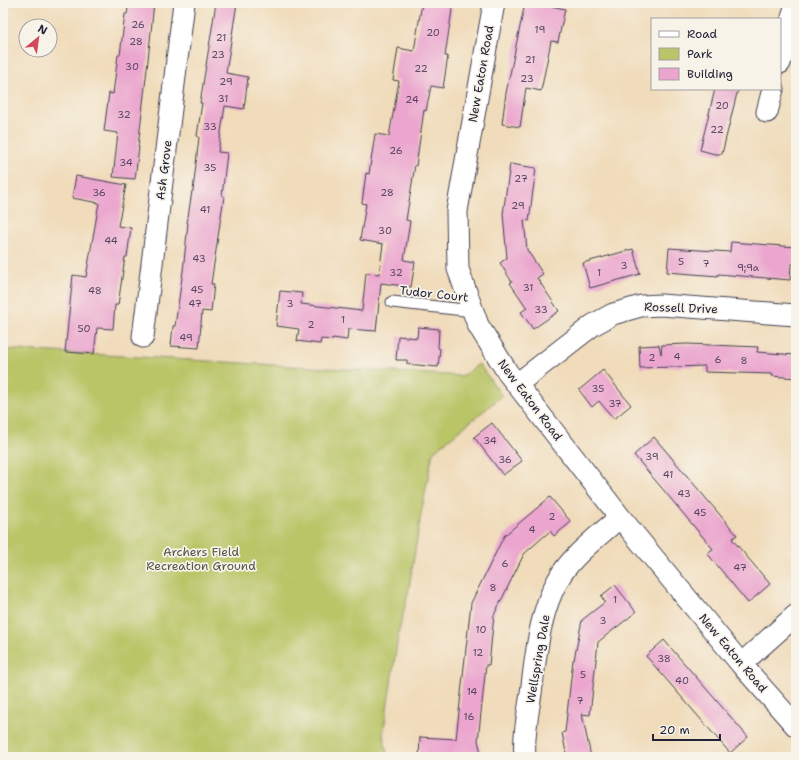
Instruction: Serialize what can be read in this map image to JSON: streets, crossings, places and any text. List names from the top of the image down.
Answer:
{
  "streets": {
    "street": [
      "New Eaton Road",
      "Ash Grove",
      "Rossell Drive",
      "Wellspring Dale"
    ],
    "lane": ["Tudor Court"]
  },
  "crossings": [
    ["New Eaton Road", "Tudor Court"],
    ["New Eaton Road", "Rossell Drive"],
    ["New Eaton Road", "Wellspring Dale"]
  ],
  "parks": ["Archers Field Recreation Ground"],
  "house_numbers": [
    "26",
    "19",
    "20",
    "21",
    "28",
    "23",
    "21",
    "30",
    "22",
    "23",
    "29",
    "31",
    "24",
    "20",
    "32",
    "33",
    "22",
    "26",
    "34",
    "35",
    "27",
    "36",
    "28",
    "29",
    "41",
    "30",
    "44",
    "43",
    "5",
    "7",
    "3",
    "9;9a",
    "32",
    "1",
    "31",
    "45",
    "48",
    "47",
    "3",
    "33",
    "1",
    "2",
    "50",
    "49",
    "4",
    "2",
    "6",
    "8",
    "35",
    "37",
    "34",
    "39",
    "36",
    "41",
    "43",
    "45",
    "2",
    "4",
    "6",
    "47",
    "8",
    "1",
    "3",
    "10",
    "12",
    "38",
    "5",
    "40",
    "14",
    "7",
    "16"
  ],
  "legend": ["Road", "Park", "Building"],
  "scale_bar": "20 m",
  "north": "top right"
}
